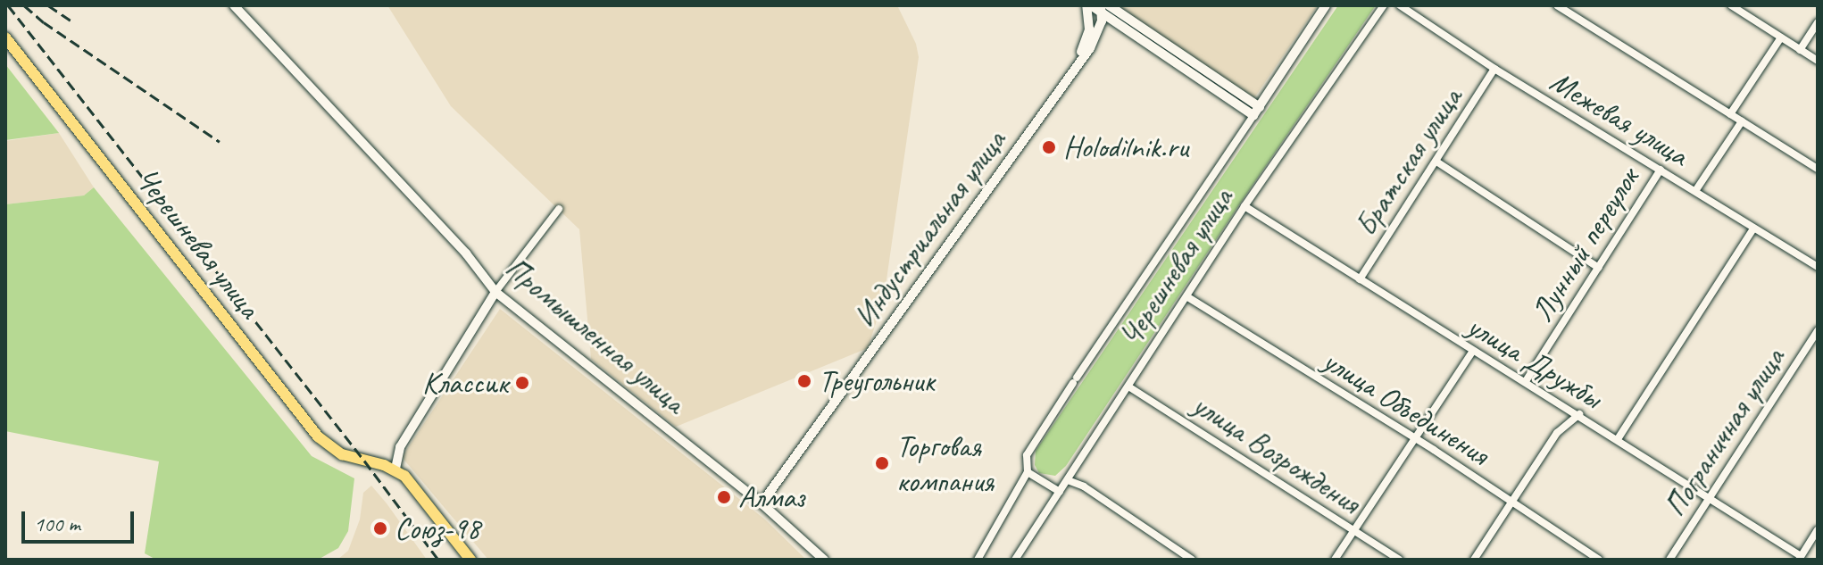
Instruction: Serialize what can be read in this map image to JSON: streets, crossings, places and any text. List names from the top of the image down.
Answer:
{
  "streets": {
    "main road": ["Черешневая улица"],
    "street": [
      "Межевая улица",
      "Братская улица",
      "Индустриальная улица",
      "Лунный переулок",
      "Промышленная улица",
      "улица Дружбы",
      "улица Объединения",
      "Пограничная улица",
      "улица Возрождения"
    ]
  },
  "crossings": [
    ["Межевая улица", "Братская улица"],
    ["Межевая улица", "Лунный переулок"],
    ["Братская улица", "улица Дружбы"],
    ["Индустриальная улица", "Промышленная улица"],
    ["Черешневая улица", "улица Дружбы"],
    ["Черешневая улица", "улица Объединения"],
    ["Черешневая улица", "улица Возрождения"],
    ["Лунный переулок", "улица Дружбы"],
    ["улица Дружбы", "Пограничная улица"]
  ],
  "places": [
    "Holodilnik.ru",
    "Треугольник",
    "Классик",
    "Торговая компания",
    "Алмаз",
    "Союз-98"
  ],
  "scale_bar": "100 m"
}
